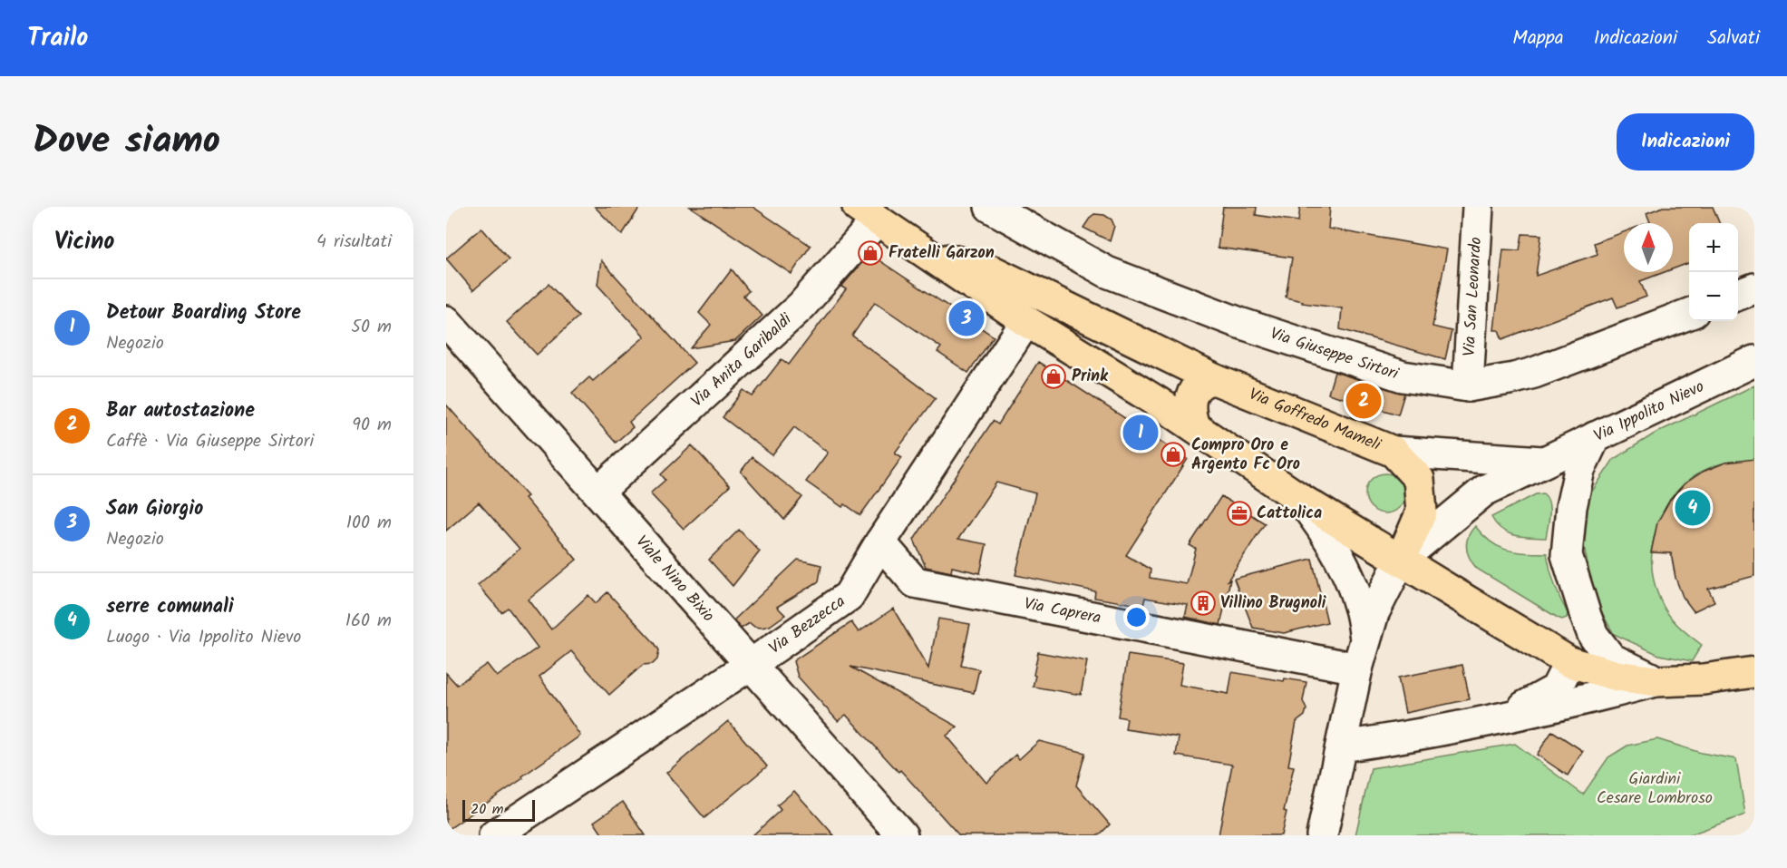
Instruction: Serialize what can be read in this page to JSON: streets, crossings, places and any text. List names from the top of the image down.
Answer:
{
  "streets": {
    "main road": ["Via Goffredo Mameli"],
    "street": [
      "Via San Leonardo",
      "Via Giuseppe Sirtori",
      "Via Anita Garibaldi",
      "Via Ippolito Nievo",
      "Viale Nino Bixio",
      "Via Caprera",
      "Via Bezzecca"
    ]
  },
  "crossings": [
    ["Via San Leonardo", "Via Giuseppe Sirtori"],
    ["Via Anita Garibaldi", "Via Goffredo Mameli"],
    ["Via Anita Garibaldi", "Viale Nino Bixio"],
    ["Via Ippolito Nievo", "Via Goffredo Mameli"],
    ["Via Goffredo Mameli", "Via Bezzecca"],
    ["Viale Nino Bixio", "Via Bezzecca"],
    ["Via Caprera", "Via Bezzecca"]
  ],
  "parks": ["Giardini Cesare Lombroso"],
  "places": {
    "shop": ["Fratelli Garzon", "Prink", "Compro Oro e Argento Fc Oro"],
    "office": ["Cattolica"],
    "building": ["Villino Brugnoli"]
  },
  "scale_bar": "20 m",
  "north": "top",
  "page": {
    "header": "Trailo",
    "nav": ["Mappa", "Indicazioni", "Salvati"],
    "title": "Dove siamo",
    "buttons": "Indicazioni",
    "heading": ["Vicino", "4 risultati"],
    "map_buttons": ["+", "−"],
    "list": [
      {
        "mark": "1",
        "name": "Detour Boarding Store",
        "note": "Negozio",
        "value": "50 m"
      },
      {
        "mark": "2",
        "name": "Bar autostazione",
        "note": "Caffè · Via Giuseppe Sirtori",
        "value": "90 m"
      },
      {
        "mark": "3",
        "name": "San Giorgio",
        "note": "Negozio",
        "value": "100 m"
      },
      {
        "mark": "4",
        "name": "serre comunali",
        "note": "Luogo · Via Ippolito Nievo",
        "value": "160 m"
      }
    ],
    "pins": [
      "3",
      "2",
      "1",
      "4"
    ],
    "scale": "20 m"
  }
}
